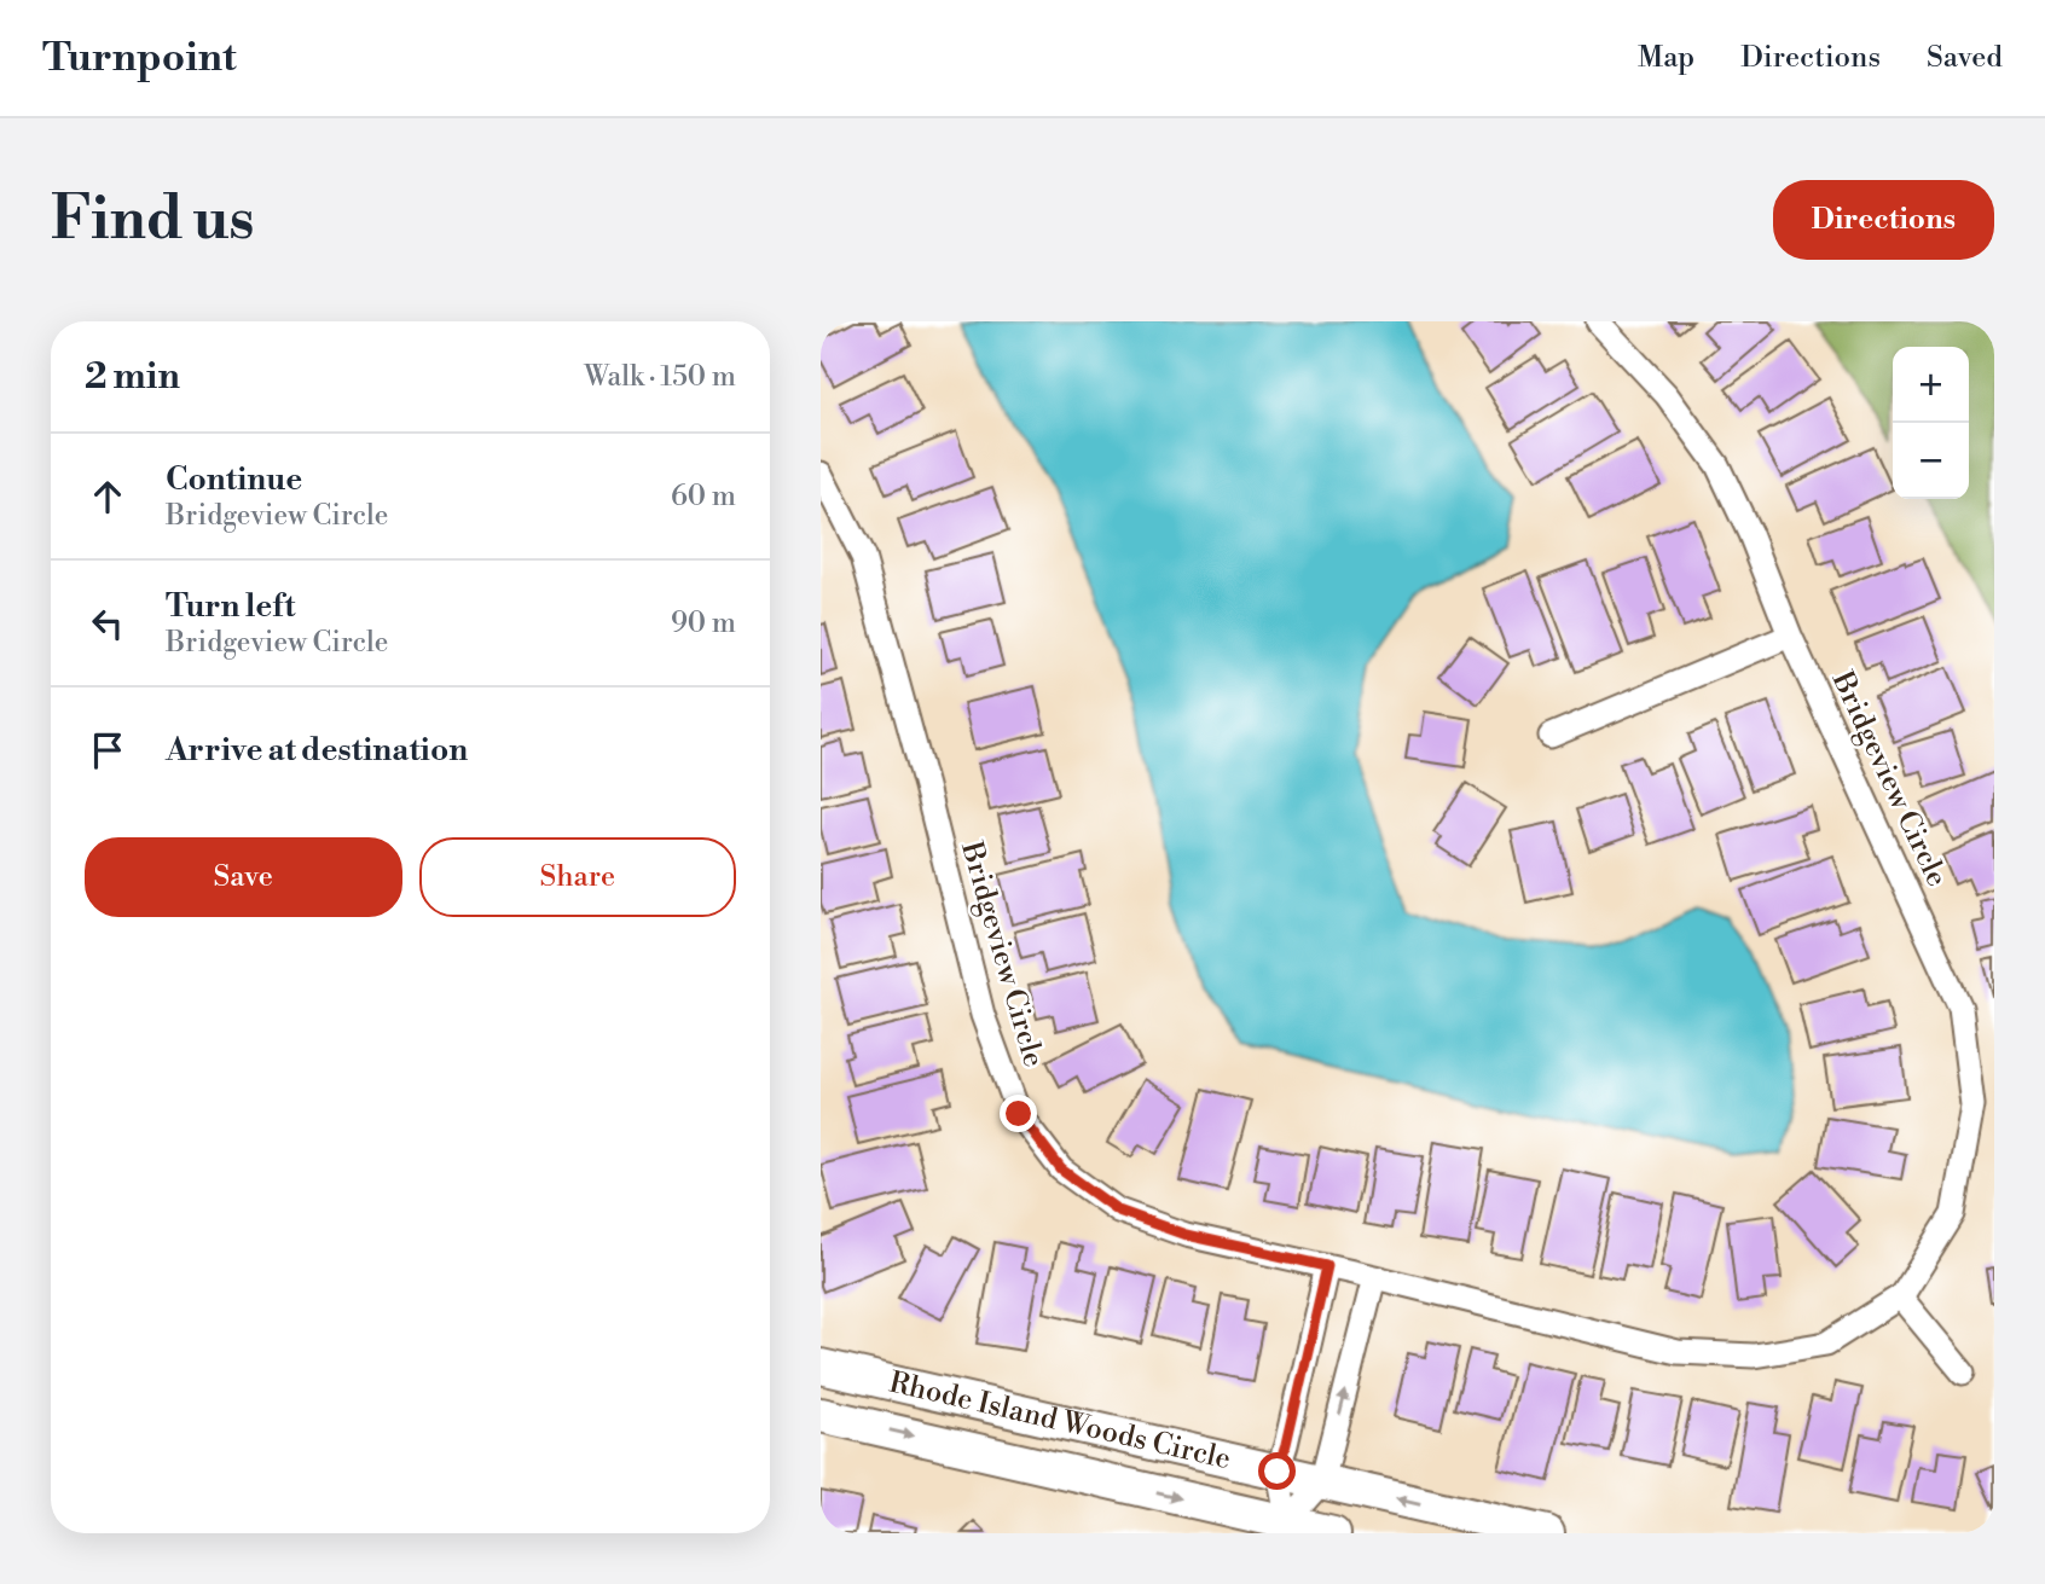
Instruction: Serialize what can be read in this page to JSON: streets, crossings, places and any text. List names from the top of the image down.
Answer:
{
  "streets": {
    "street": ["Bridgeview Circle", "Rhode Island Woods Circle"]
  },
  "page": {
    "header": "Turnpoint",
    "nav": ["Map", "Directions", "Saved"],
    "buttons": [
      "Directions",
      ["Save", "Share"]
    ],
    "title": "Find us",
    "heading": ["2 min", "Walk · 150 m"],
    "map_buttons": ["+", "−"],
    "list": [
      ["Continue", "Bridgeview Circle", "60 m"],
      ["Turn left", "Bridgeview Circle", "90 m"],
      "Arrive at destination"
    ]
  }
}
